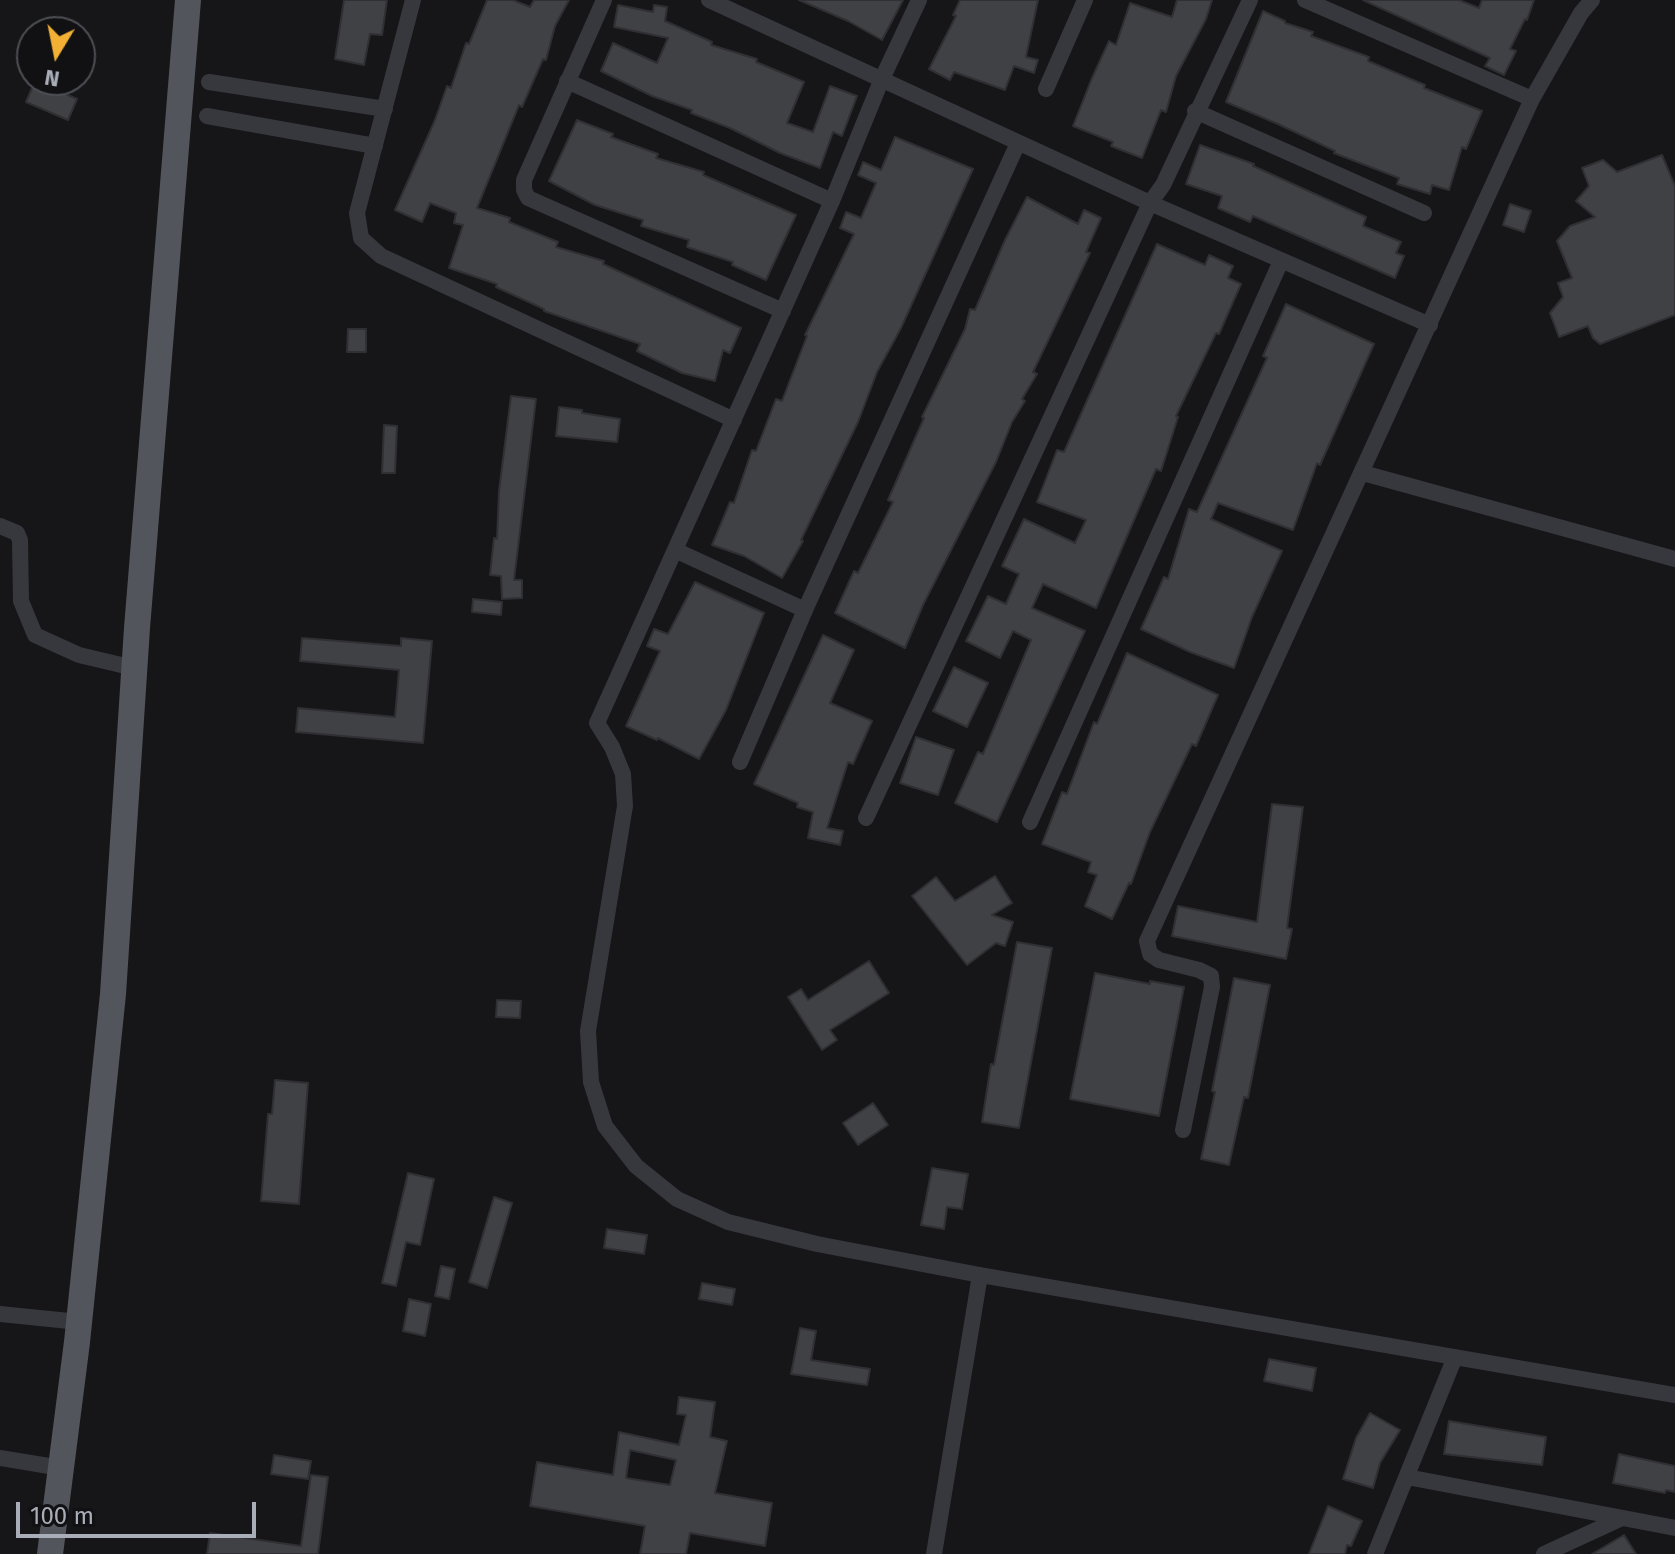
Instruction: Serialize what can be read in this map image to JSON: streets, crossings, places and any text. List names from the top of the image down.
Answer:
{
  "scale_bar": "100 m",
  "north": "bottom"
}
